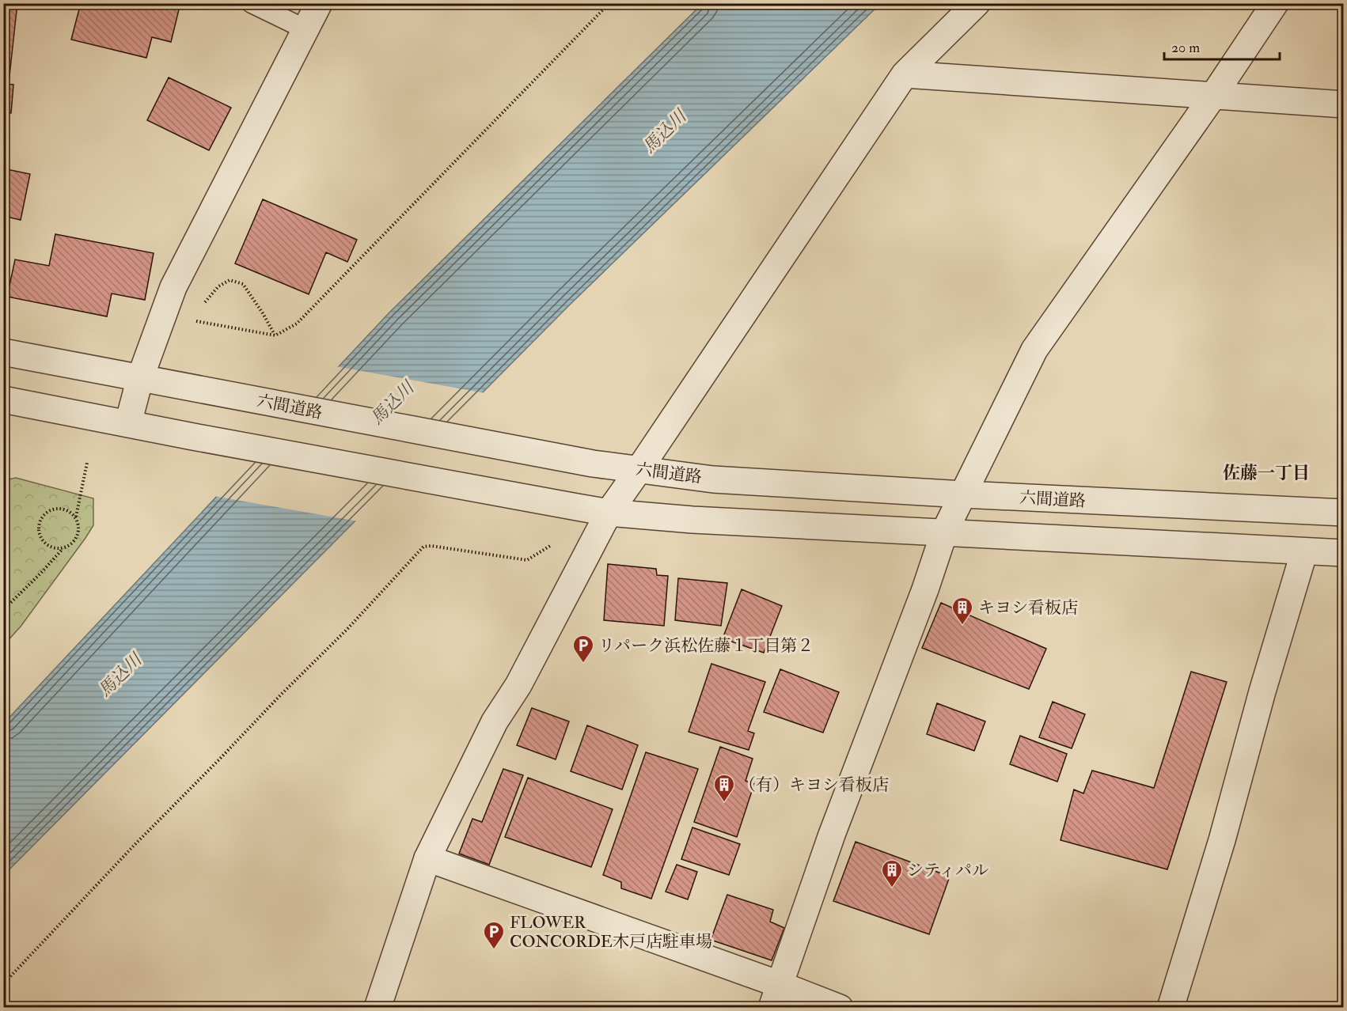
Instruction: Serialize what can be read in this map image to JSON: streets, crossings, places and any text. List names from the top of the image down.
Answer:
{
  "streets": {
    "street": ["六間道路"]
  },
  "districts": ["佐藤一丁目"],
  "water": ["馬込川"],
  "places": {
    "building": ["キヨシ看板店", "（有）キヨシ看板店", "シティパル"],
    "parking": ["リパーク浜松佐藤１丁目第２", "FLOWER CONCORDE木戸店駐車場"]
  },
  "scale_bar": "20 m"
}
